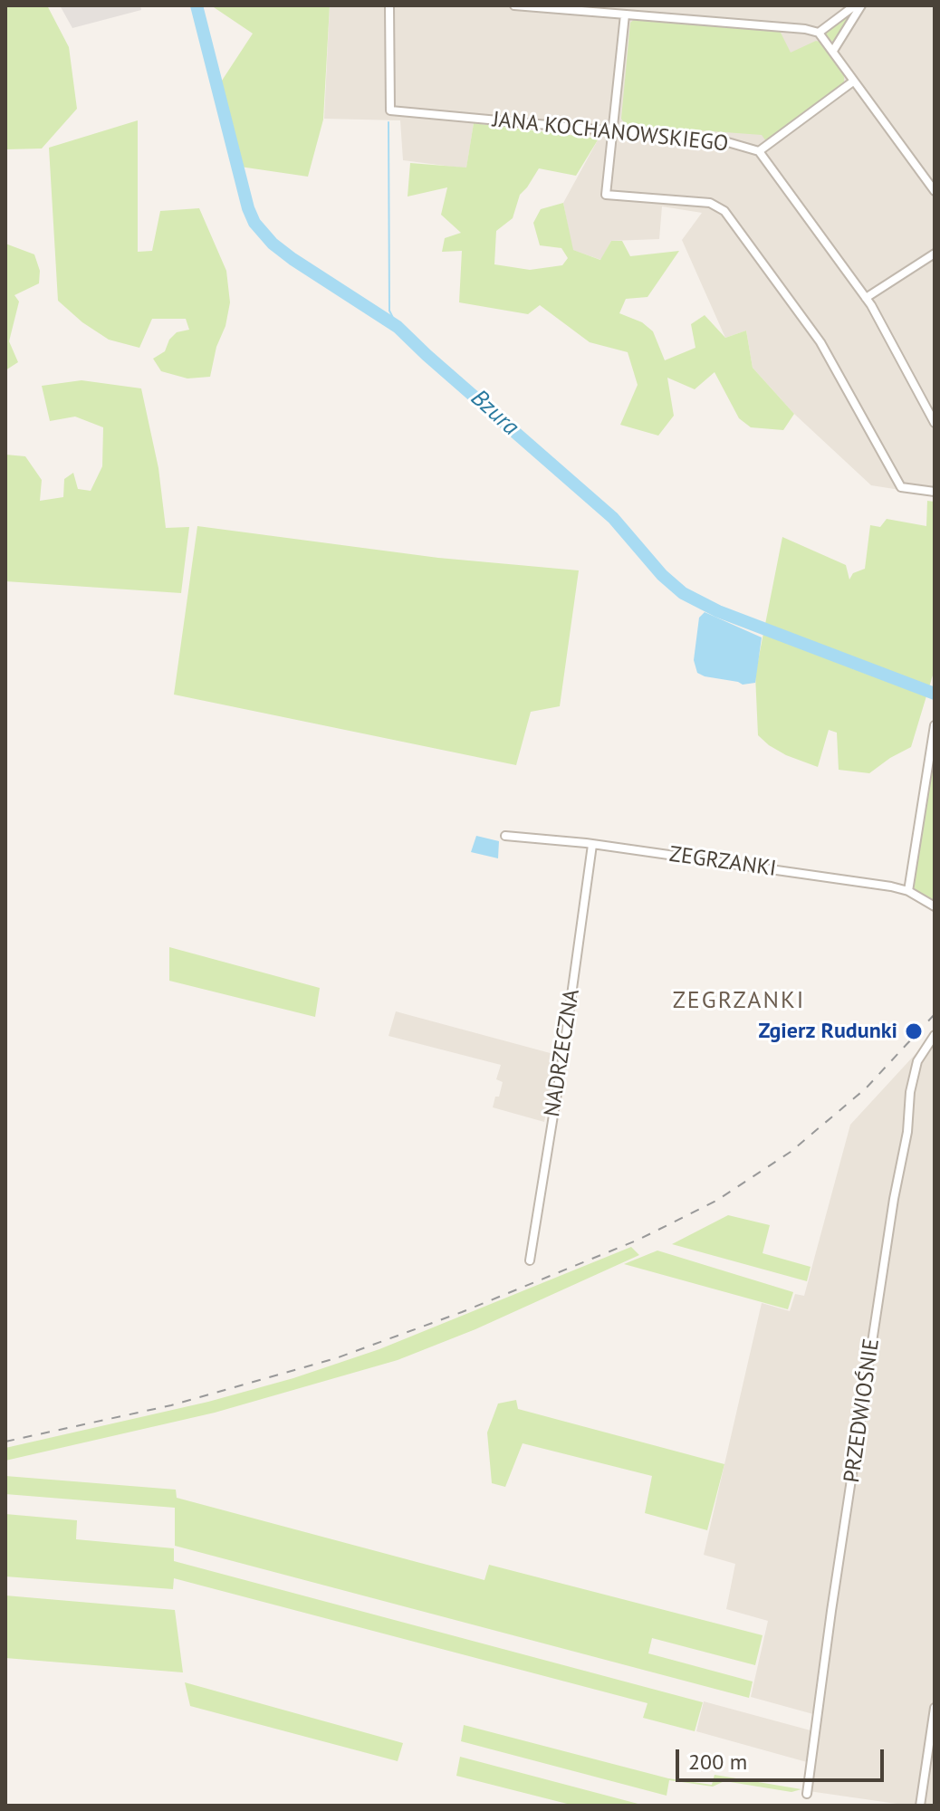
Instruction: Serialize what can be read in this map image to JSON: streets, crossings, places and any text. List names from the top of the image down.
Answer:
{
  "streets": {
    "street": [
      "JANA KOCHANOWSKIEGO",
      "ZEGRZANKI",
      "NADRZECZNA",
      "PRZEDWIOŚNIE"
    ]
  },
  "crossings": [
    ["ZEGRZANKI", "NADRZECZNA"]
  ],
  "districts": ["ZEGRZANKI"],
  "water": ["Bzura"],
  "places": ["Zgierz Rudunki"],
  "scale_bar": "200 m"
}
